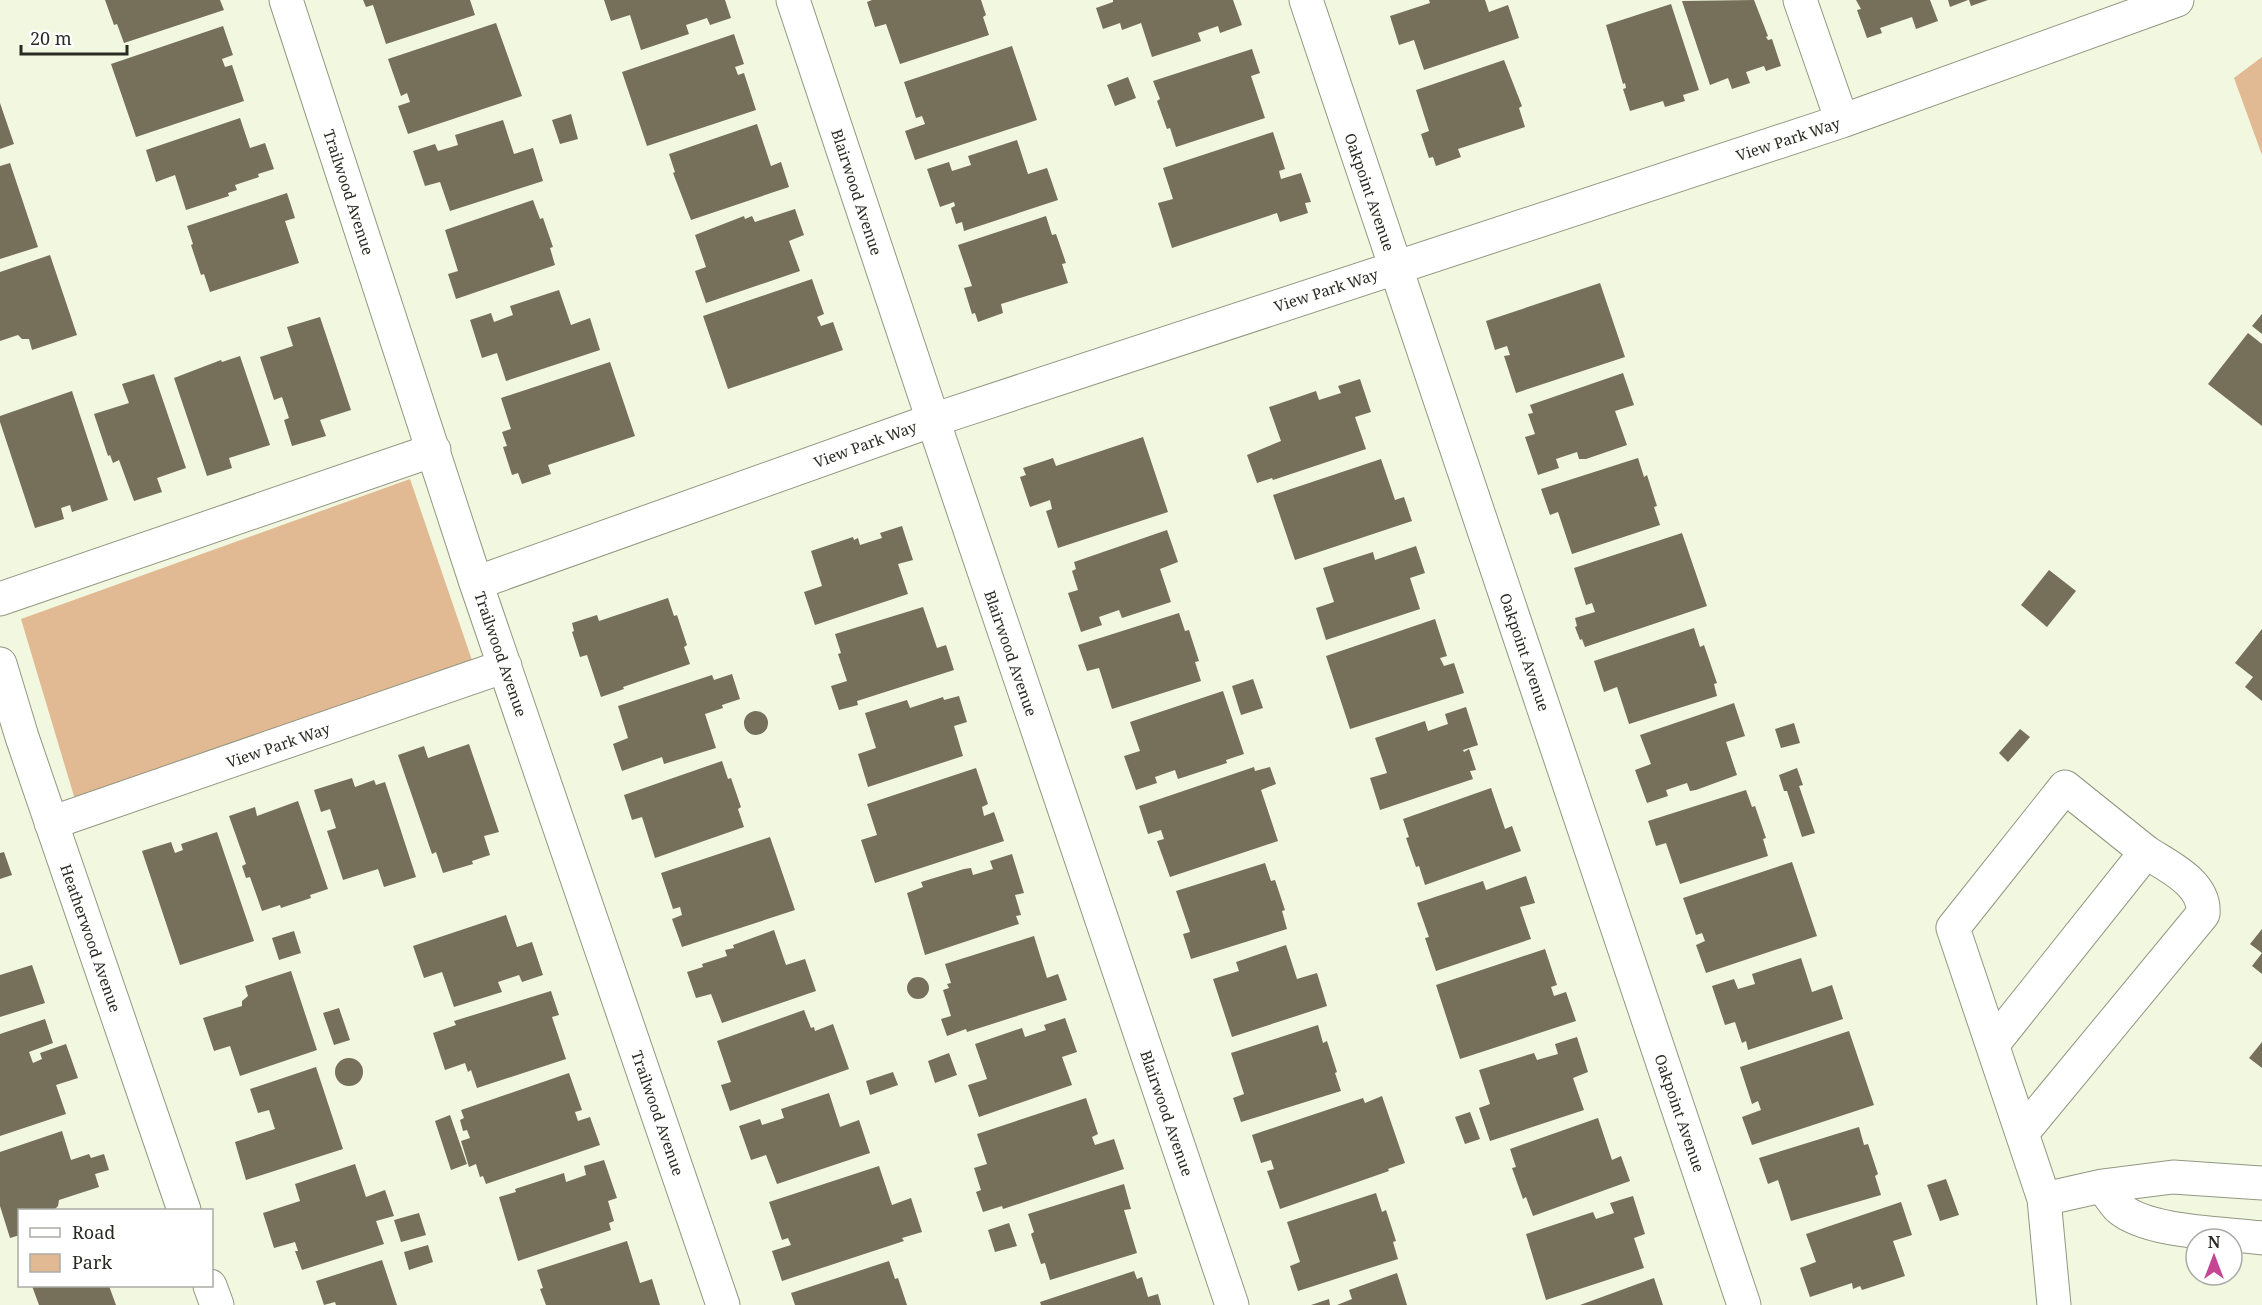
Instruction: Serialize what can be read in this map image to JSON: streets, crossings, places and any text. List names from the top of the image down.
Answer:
{
  "streets": {
    "street": [
      "View Park Way",
      "Trailwood Avenue",
      "Blairwood Avenue",
      "Oakpoint Avenue",
      "Heatherwood Avenue"
    ]
  },
  "crossings": [
    ["View Park Way", "Trailwood Avenue"],
    ["View Park Way", "Blairwood Avenue"],
    ["View Park Way", "Oakpoint Avenue"],
    ["View Park Way", "Heatherwood Avenue"]
  ],
  "legend": ["Road", "Park"],
  "scale_bar": "20 m",
  "north": "top"
}
